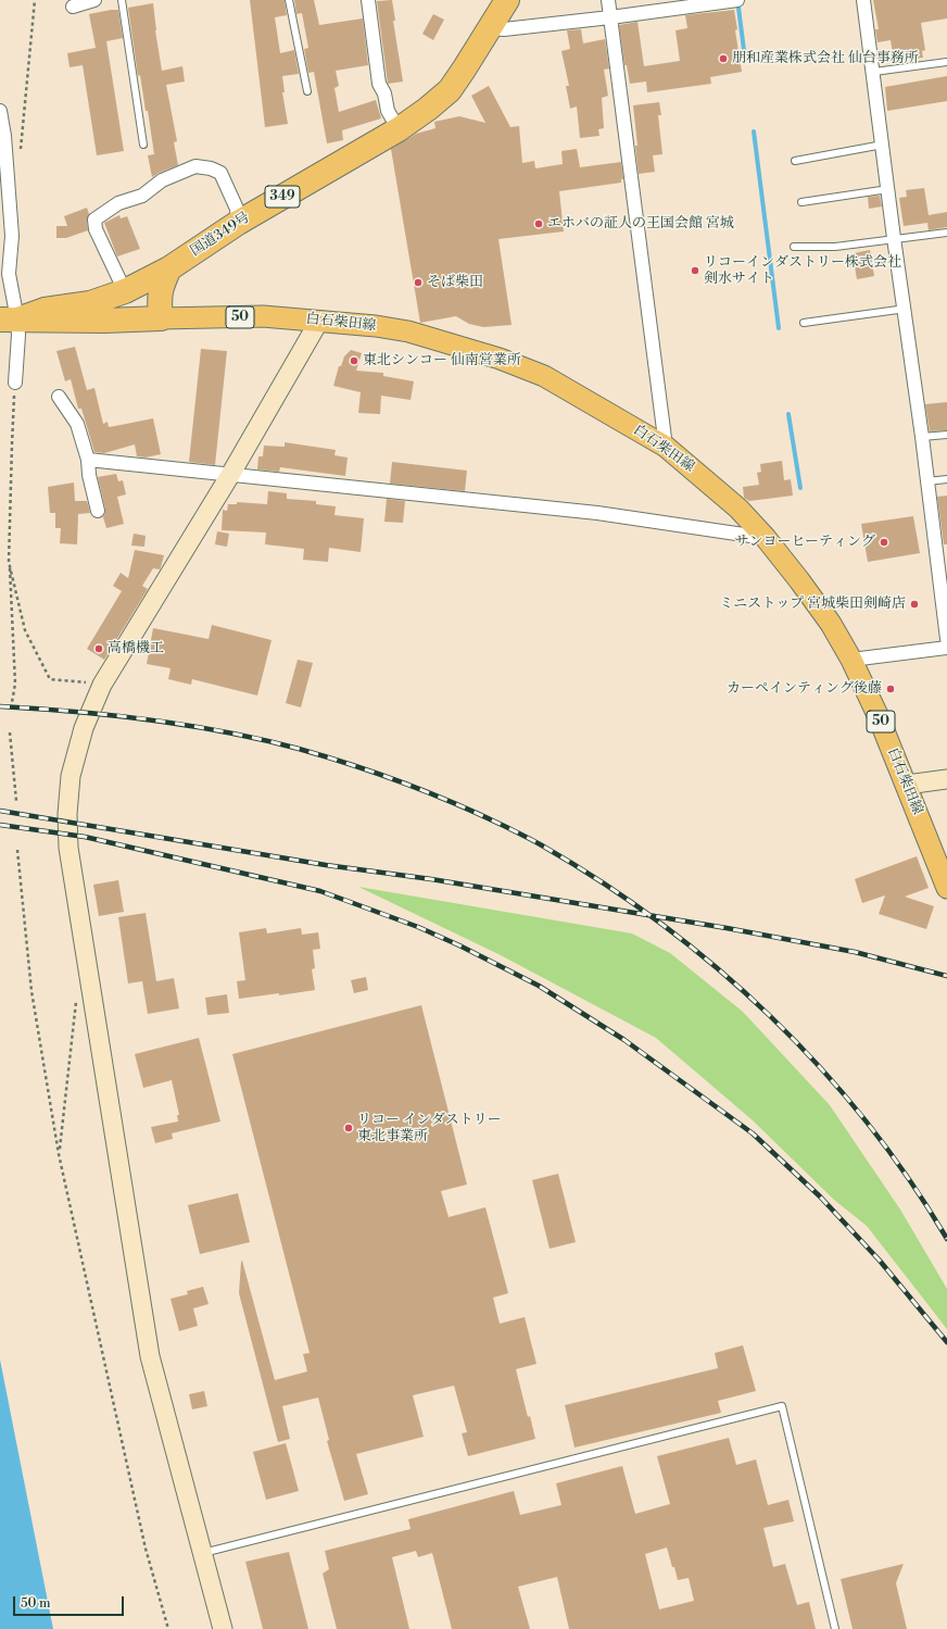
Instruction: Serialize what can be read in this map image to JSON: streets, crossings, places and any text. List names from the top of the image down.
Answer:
{
  "streets": {
    "highway": ["349", "国道349号"],
    "main road": ["50", "白石柴田線"]
  },
  "crossings": [
    ["349", "国道349号"]
  ],
  "places": [
    "朋和産業株式会社 仙台事務所",
    "エホバの証人の王国会館 宮城",
    "リコーインダストリー株式会社 剣水サイト",
    "そば柴田",
    "東北シンコー 仙南営業所",
    "サンヨーヒーティング",
    "ミニストップ 宮城柴田剣崎店",
    "高橋機工",
    "カーペインティング後藤",
    "リコー インダストリー 東北事業所"
  ],
  "scale_bar": "50 m"
}
